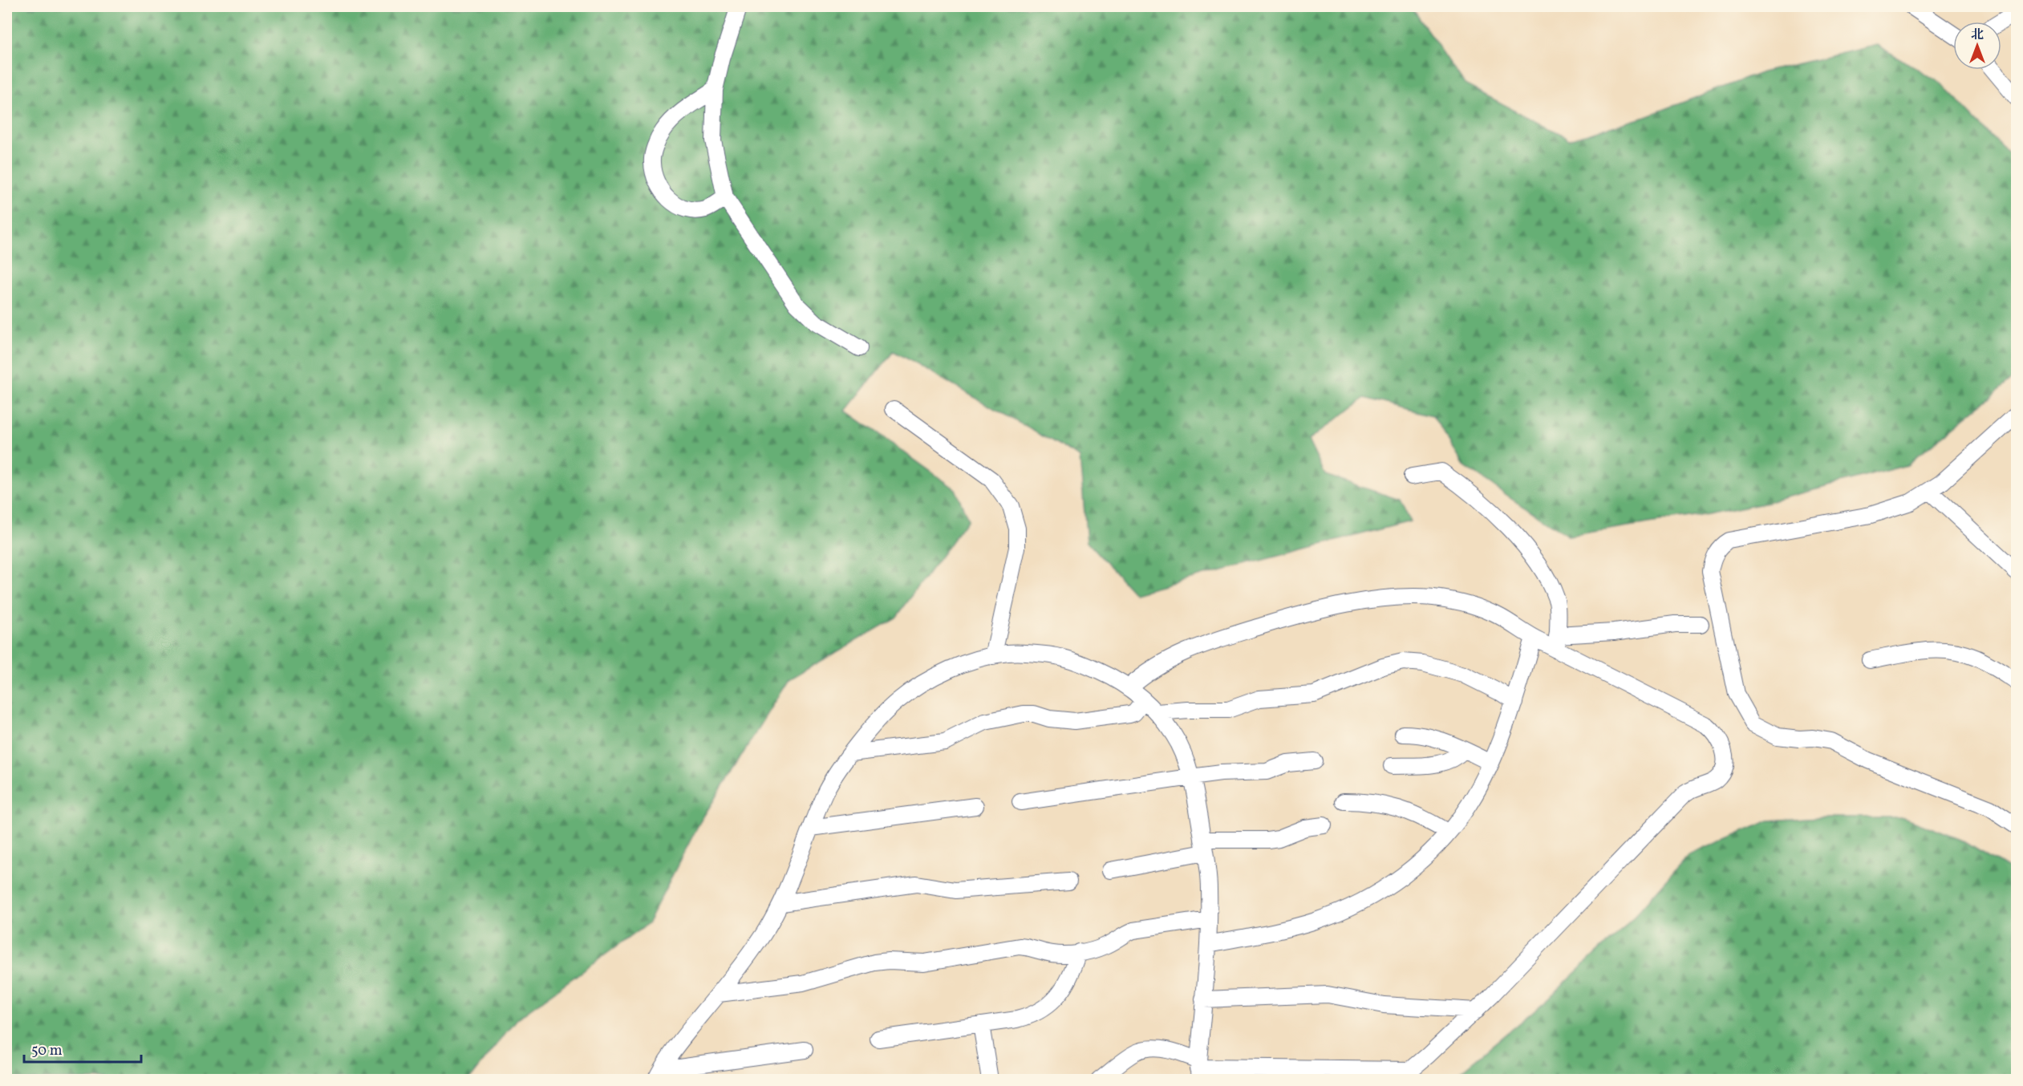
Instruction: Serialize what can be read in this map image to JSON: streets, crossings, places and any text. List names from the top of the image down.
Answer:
{
  "scale_bar": "50 m",
  "north": "top"
}
